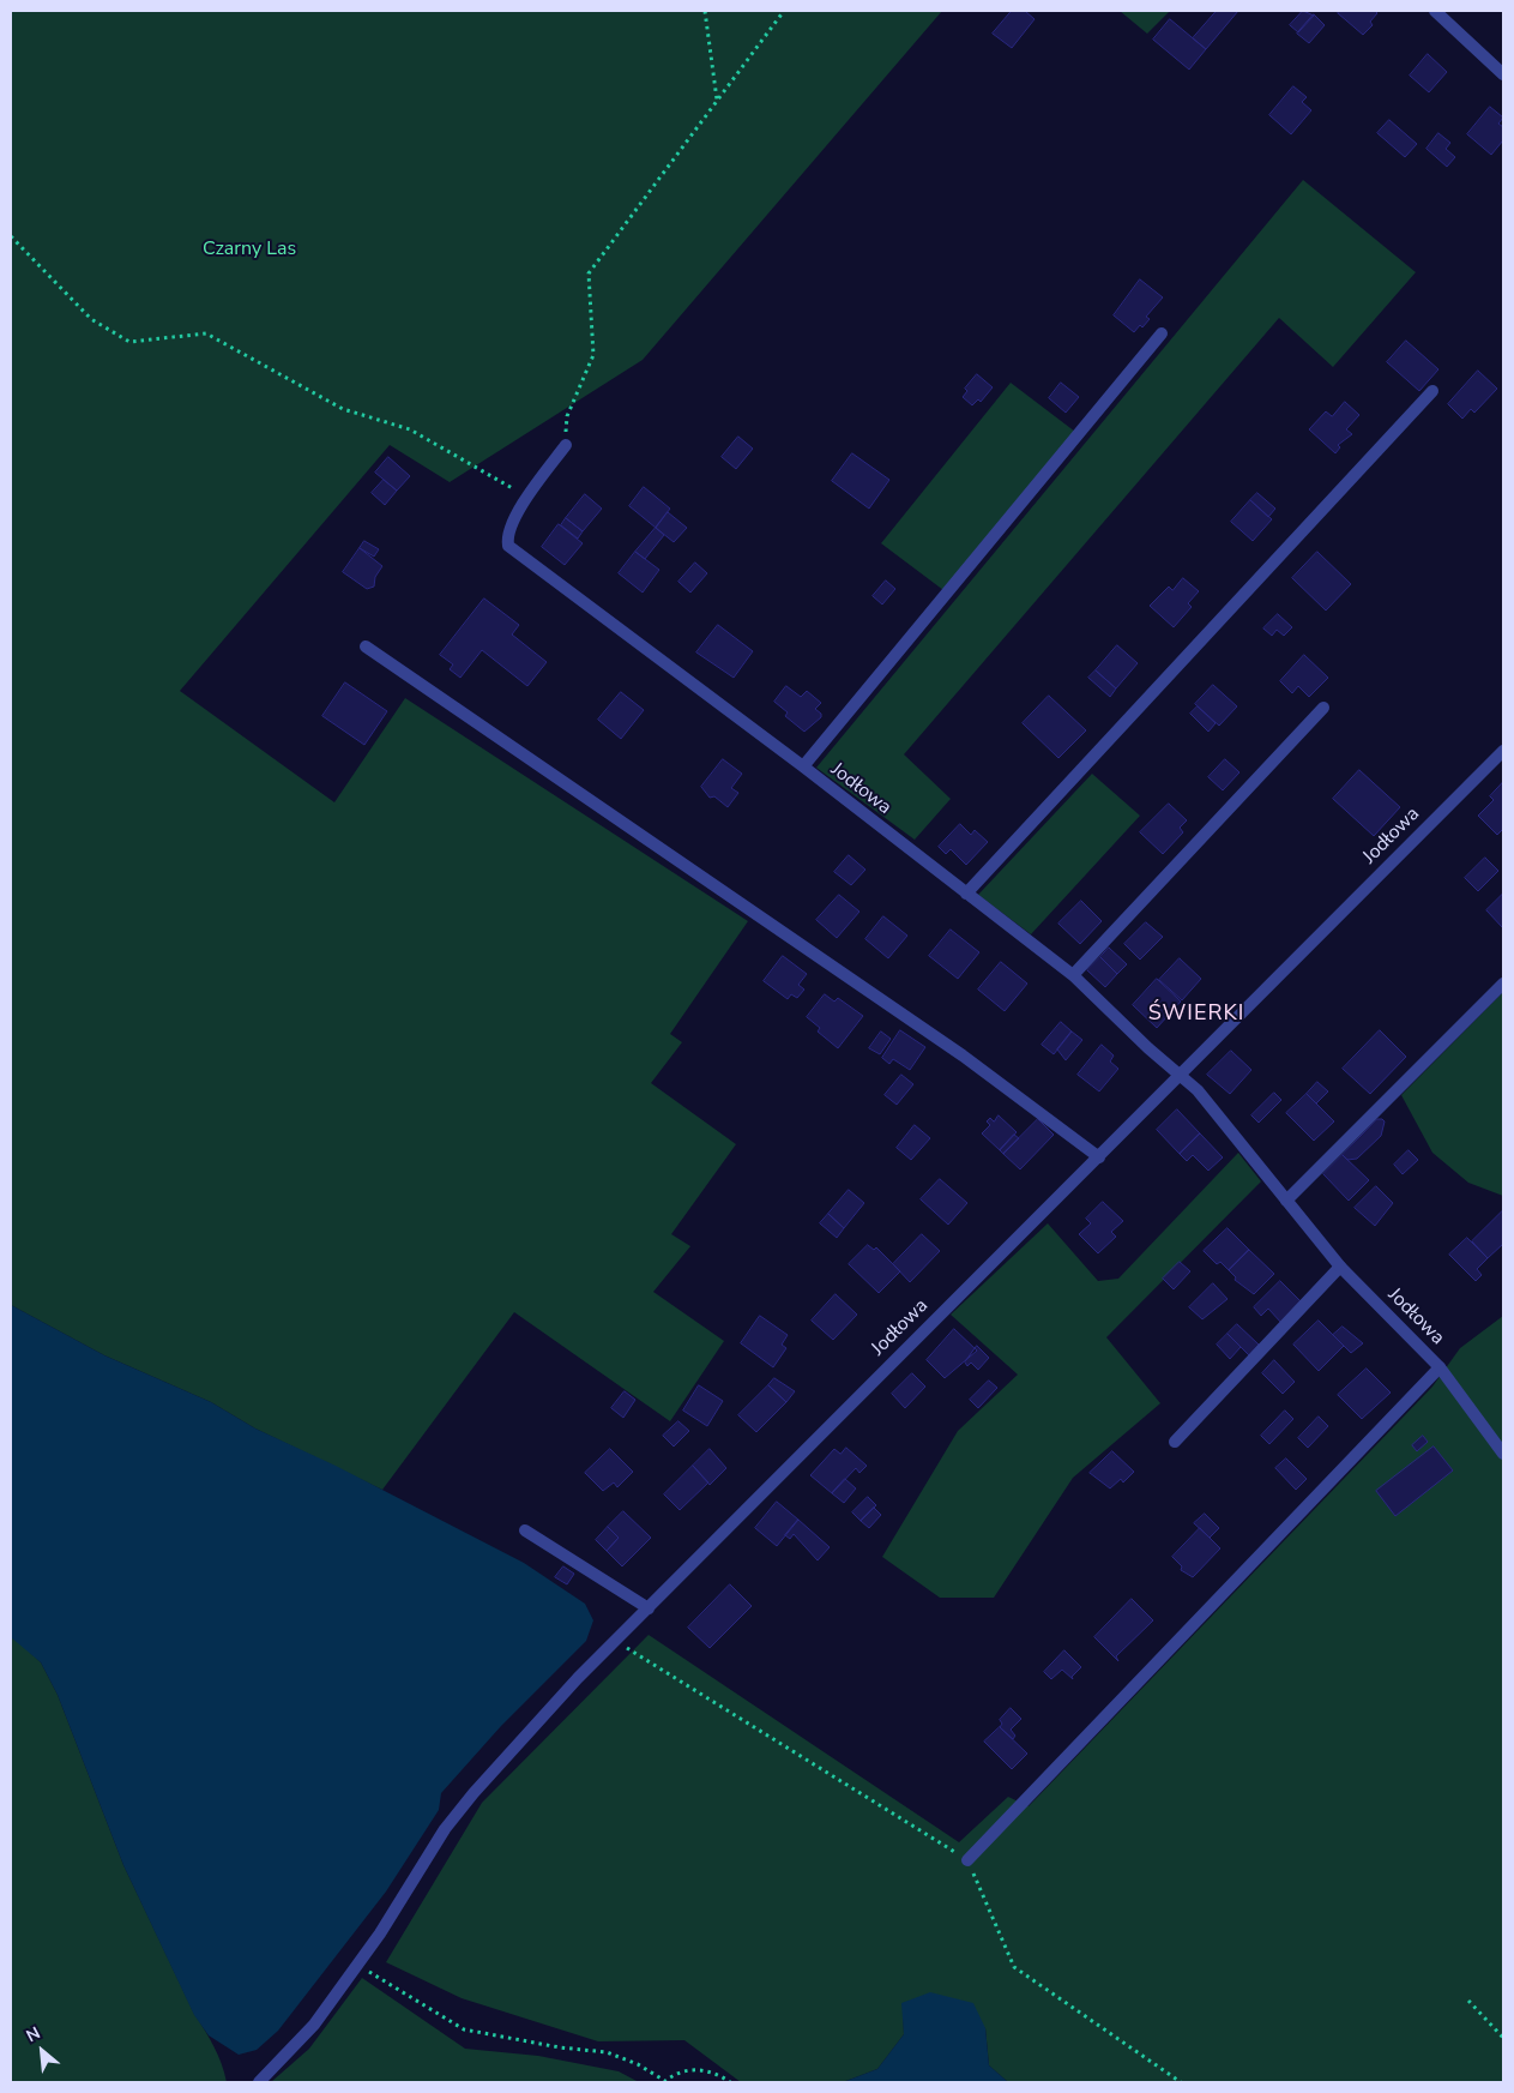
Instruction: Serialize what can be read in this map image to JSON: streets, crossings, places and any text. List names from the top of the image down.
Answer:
{
  "streets": {
    "street": ["Jodłowa"]
  },
  "districts": ["ŚWIERKI"],
  "parks": ["Czarny Las"],
  "north": "top left"
}
